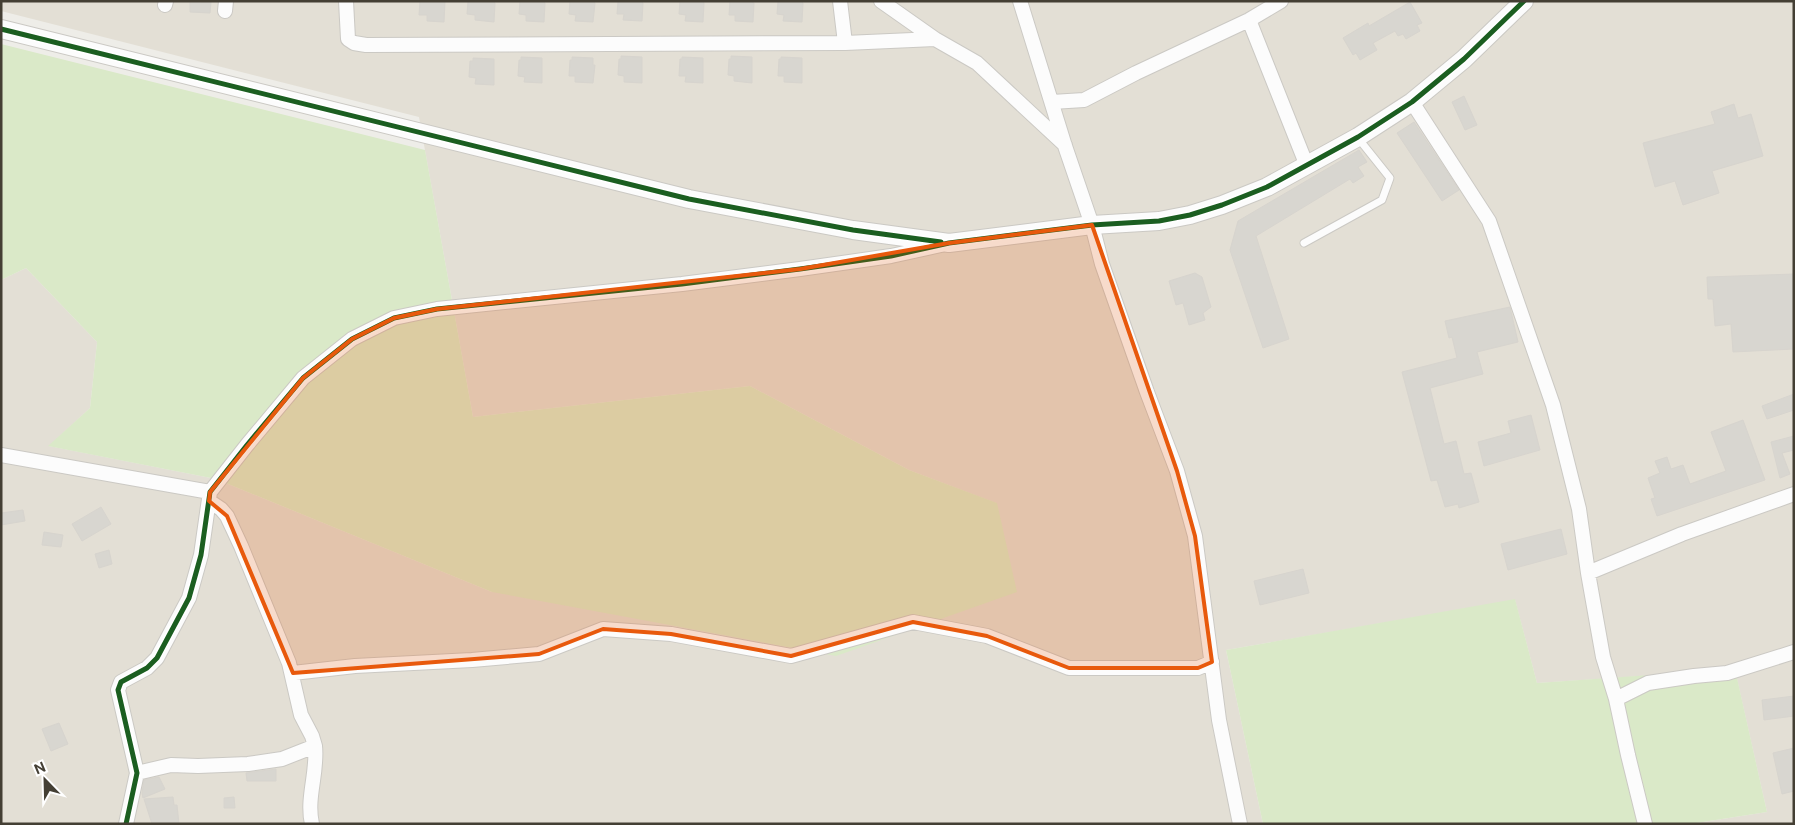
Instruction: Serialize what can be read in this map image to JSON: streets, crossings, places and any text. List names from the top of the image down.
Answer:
{
  "north": "top left"
}
